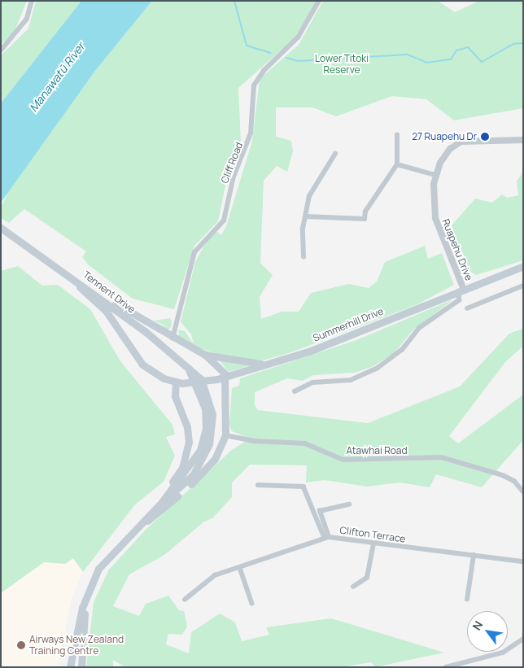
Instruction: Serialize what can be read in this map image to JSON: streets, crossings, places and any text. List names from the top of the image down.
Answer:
{
  "streets": {
    "main road": ["Tennent Drive", "Summerhill Drive"],
    "street": [
      "Cliff Road",
      "Ruapehu Drive",
      "Atawhai Road",
      "Clifton Terrace"
    ]
  },
  "crossings": [
    ["Ruapehu Drive", "Summerhill Drive"]
  ],
  "water": ["Manawatū River"],
  "parks": ["Lower Titoki Reserve"],
  "places": ["27 Ruapehu Dr", "Airways New Zealand Training Centre"],
  "north": "top left"
}
